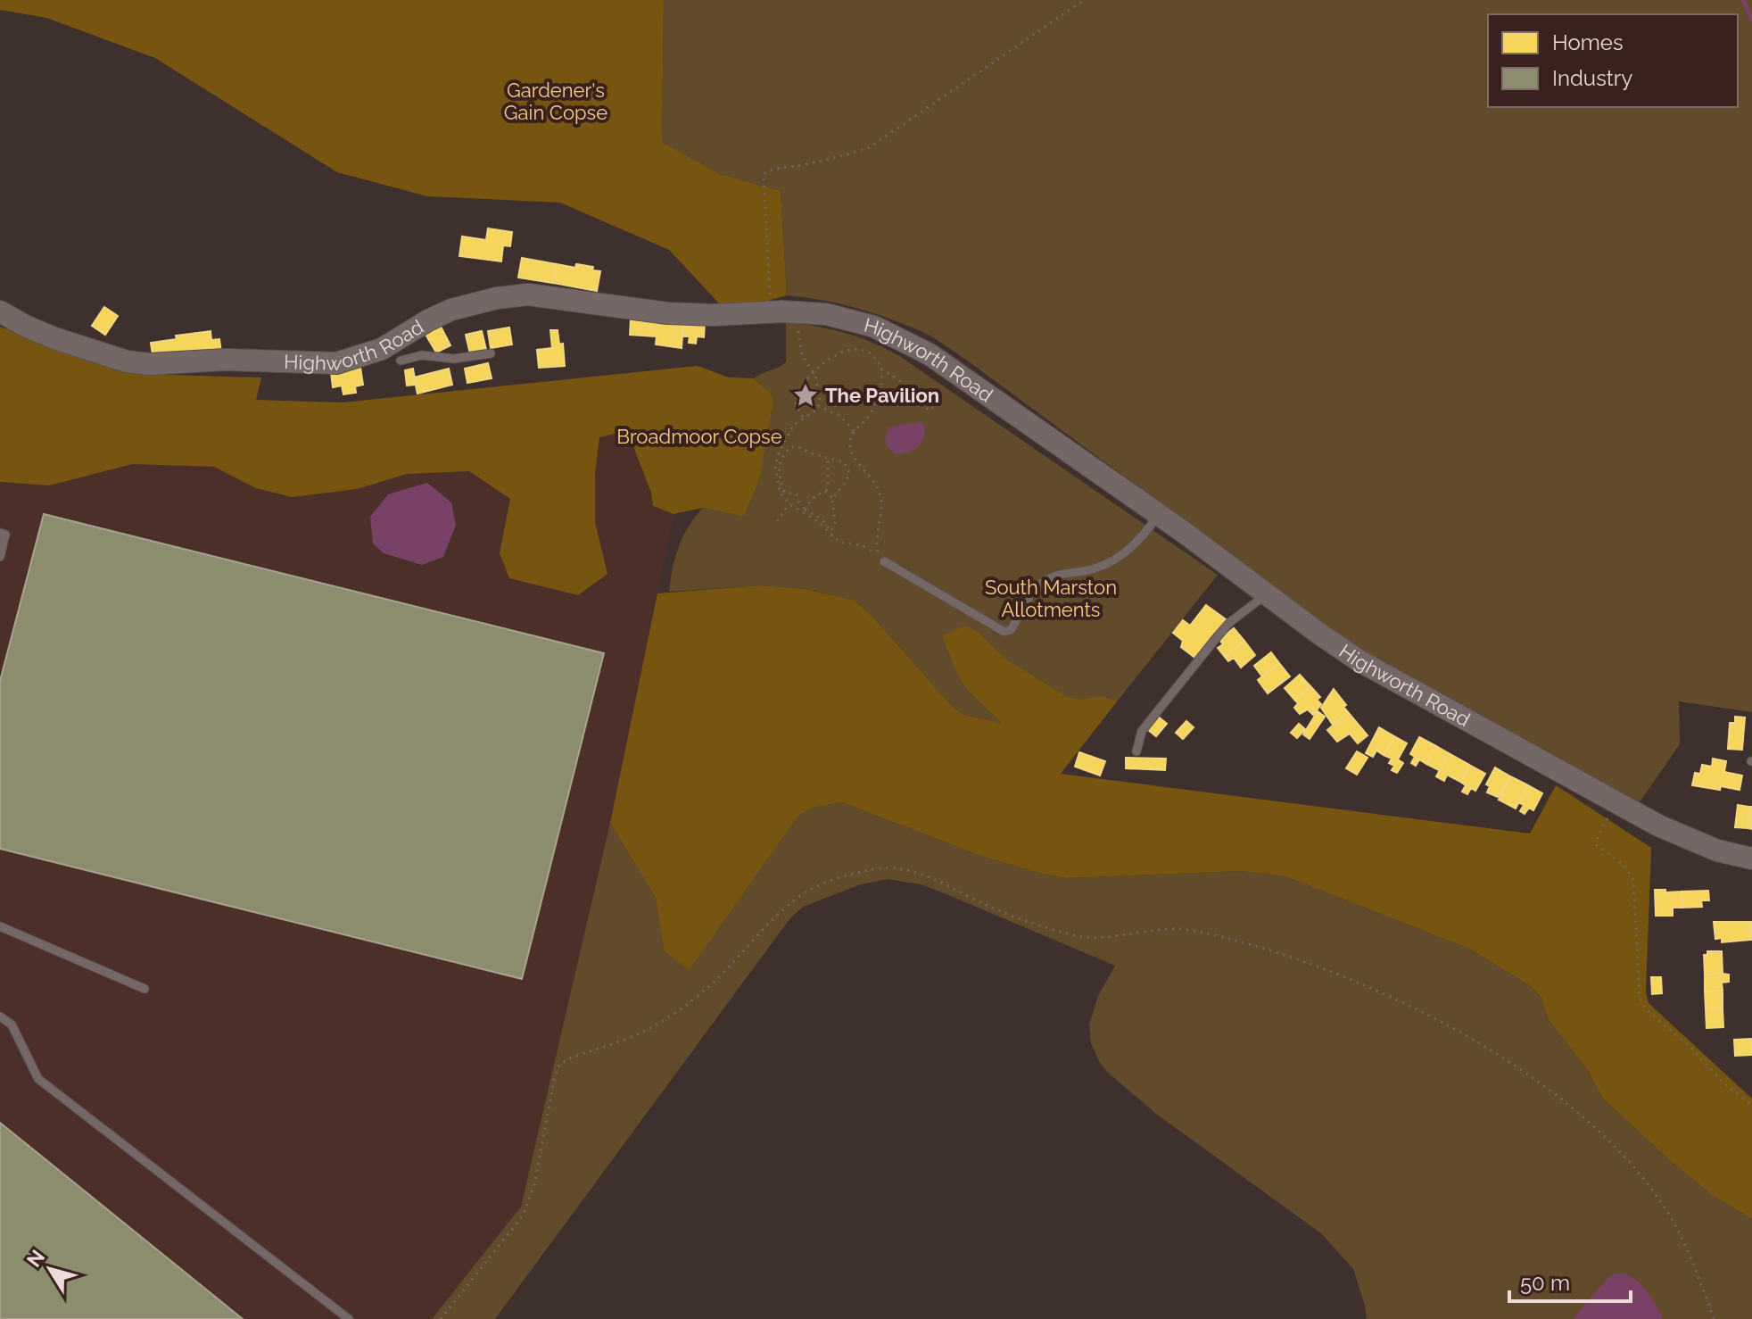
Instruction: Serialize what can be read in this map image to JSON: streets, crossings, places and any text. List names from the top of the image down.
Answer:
{
  "streets": {
    "street": ["Highworth Road"]
  },
  "parks": ["Gardener's Gain Copse", "Broadmoor Copse", "South Marston Allotments"],
  "places": {
    "place": ["The Pavilion"]
  },
  "legend": ["Homes", "Industry"],
  "scale_bar": "50 m",
  "north": "top left"
}
